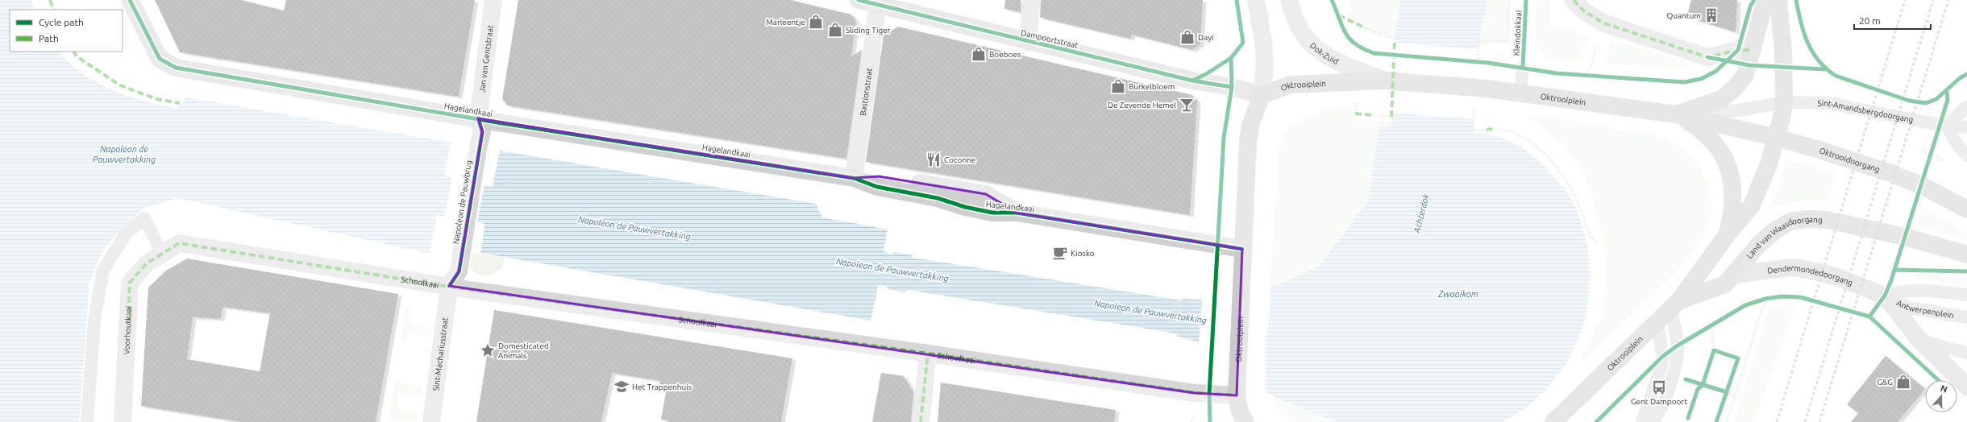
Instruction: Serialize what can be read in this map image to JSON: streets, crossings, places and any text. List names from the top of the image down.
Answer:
{
  "streets": {
    "main road": ["Oktrooiplein", "Oktrooidoorgang", "Land van Waasdoorgang"],
    "street": [
      "Dampoortstraat",
      "Dok-Zuid",
      "Jan van Gentstraat",
      "Bastionstraat",
      "Hagelandkaai",
      "Napoleon de Pauwbrug",
      "Dendermondedoorgang",
      "Schoolkaai",
      "Antwerpenplein",
      "Voorhoutkaai",
      "Sint-Machariusstraat"
    ],
    "lane": ["Kleindokkaai", "Sint-Amandsbergdoorgang"]
  },
  "crossings": [
    ["Kleindokkaai", "Oktrooiplein"],
    ["Dampoortstraat", "Oktrooiplein"],
    ["Dampoortstraat", "Bastionstraat"],
    ["Dok-Zuid", "Oktrooiplein"],
    ["Jan van Gentstraat", "Hagelandkaai"],
    ["Jan van Gentstraat", "Napoleon de Pauwbrug"],
    ["Oktrooiplein", "Hagelandkaai"],
    ["Oktrooiplein", "Sint-Amandsbergdoorgang"],
    ["Oktrooiplein", "Oktrooidoorgang"],
    ["Oktrooiplein", "Land van Waasdoorgang"],
    ["Oktrooiplein", "Schoolkaai"],
    ["Bastionstraat", "Hagelandkaai"],
    ["Hagelandkaai", "Napoleon de Pauwbrug"],
    ["Napoleon de Pauwbrug", "Schoolkaai"],
    ["Napoleon de Pauwbrug", "Sint-Machariusstraat"],
    ["Land van Waasdoorgang", "Dendermondedoorgang"],
    ["Dendermondedoorgang", "Antwerpenplein"],
    ["Schoolkaai", "Voorhoutkaai"],
    ["Schoolkaai", "Sint-Machariusstraat"]
  ],
  "water": ["Napoleon de Pauwvertakking", "Achterdok", "Zwaaikom"],
  "places": {
    "building": ["Quantum"],
    "shop": [
      "Marleentje",
      "Sliding Tiger",
      "Dayi",
      "Boeboes",
      "Burkelbloem",
      "G&G"
    ],
    "bar": ["De Zevende Hemel"],
    "restaurant": ["Coconne"],
    "cafe": ["Kiosko"],
    "place": ["Domesticated Animals"],
    "school or university": ["Het Trappenhuis"],
    "bus stop": ["Gent Dampoort"]
  },
  "legend": ["Cycle path", "Path"],
  "scale_bar": "20 m",
  "north": "top"
}
